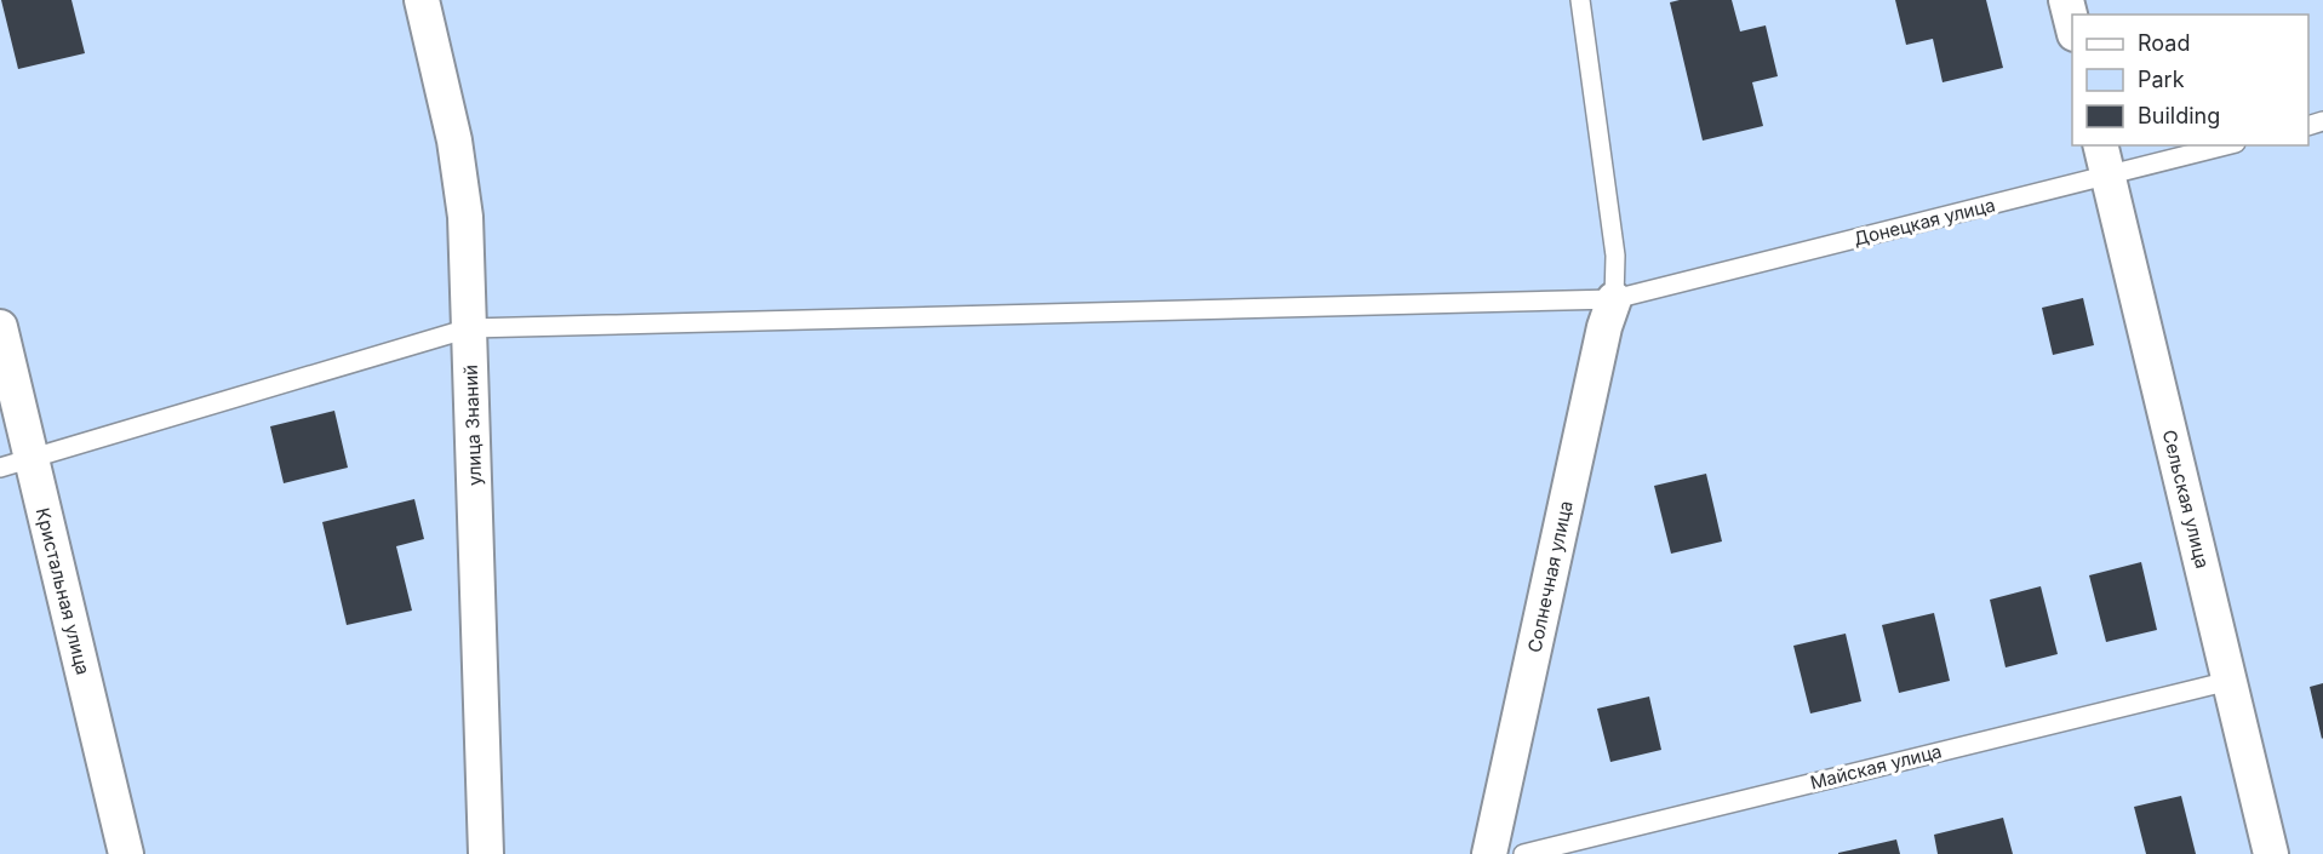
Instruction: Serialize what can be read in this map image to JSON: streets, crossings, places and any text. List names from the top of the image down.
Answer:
{
  "streets": {
    "street": [
      "улица Знаний",
      "Сельская улица",
      "Солнечная улица",
      "Кристальная улица"
    ],
    "lane": ["Донецкая улица", "Майская улица"]
  },
  "crossings": [
    ["Донецкая улица", "улица Знаний"],
    ["Донецкая улица", "Сельская улица"],
    ["Донецкая улица", "Солнечная улица"],
    ["Донецкая улица", "Кристальная улица"],
    ["Сельская улица", "Майская улица"]
  ],
  "legend": ["Road", "Park", "Building"]
}
